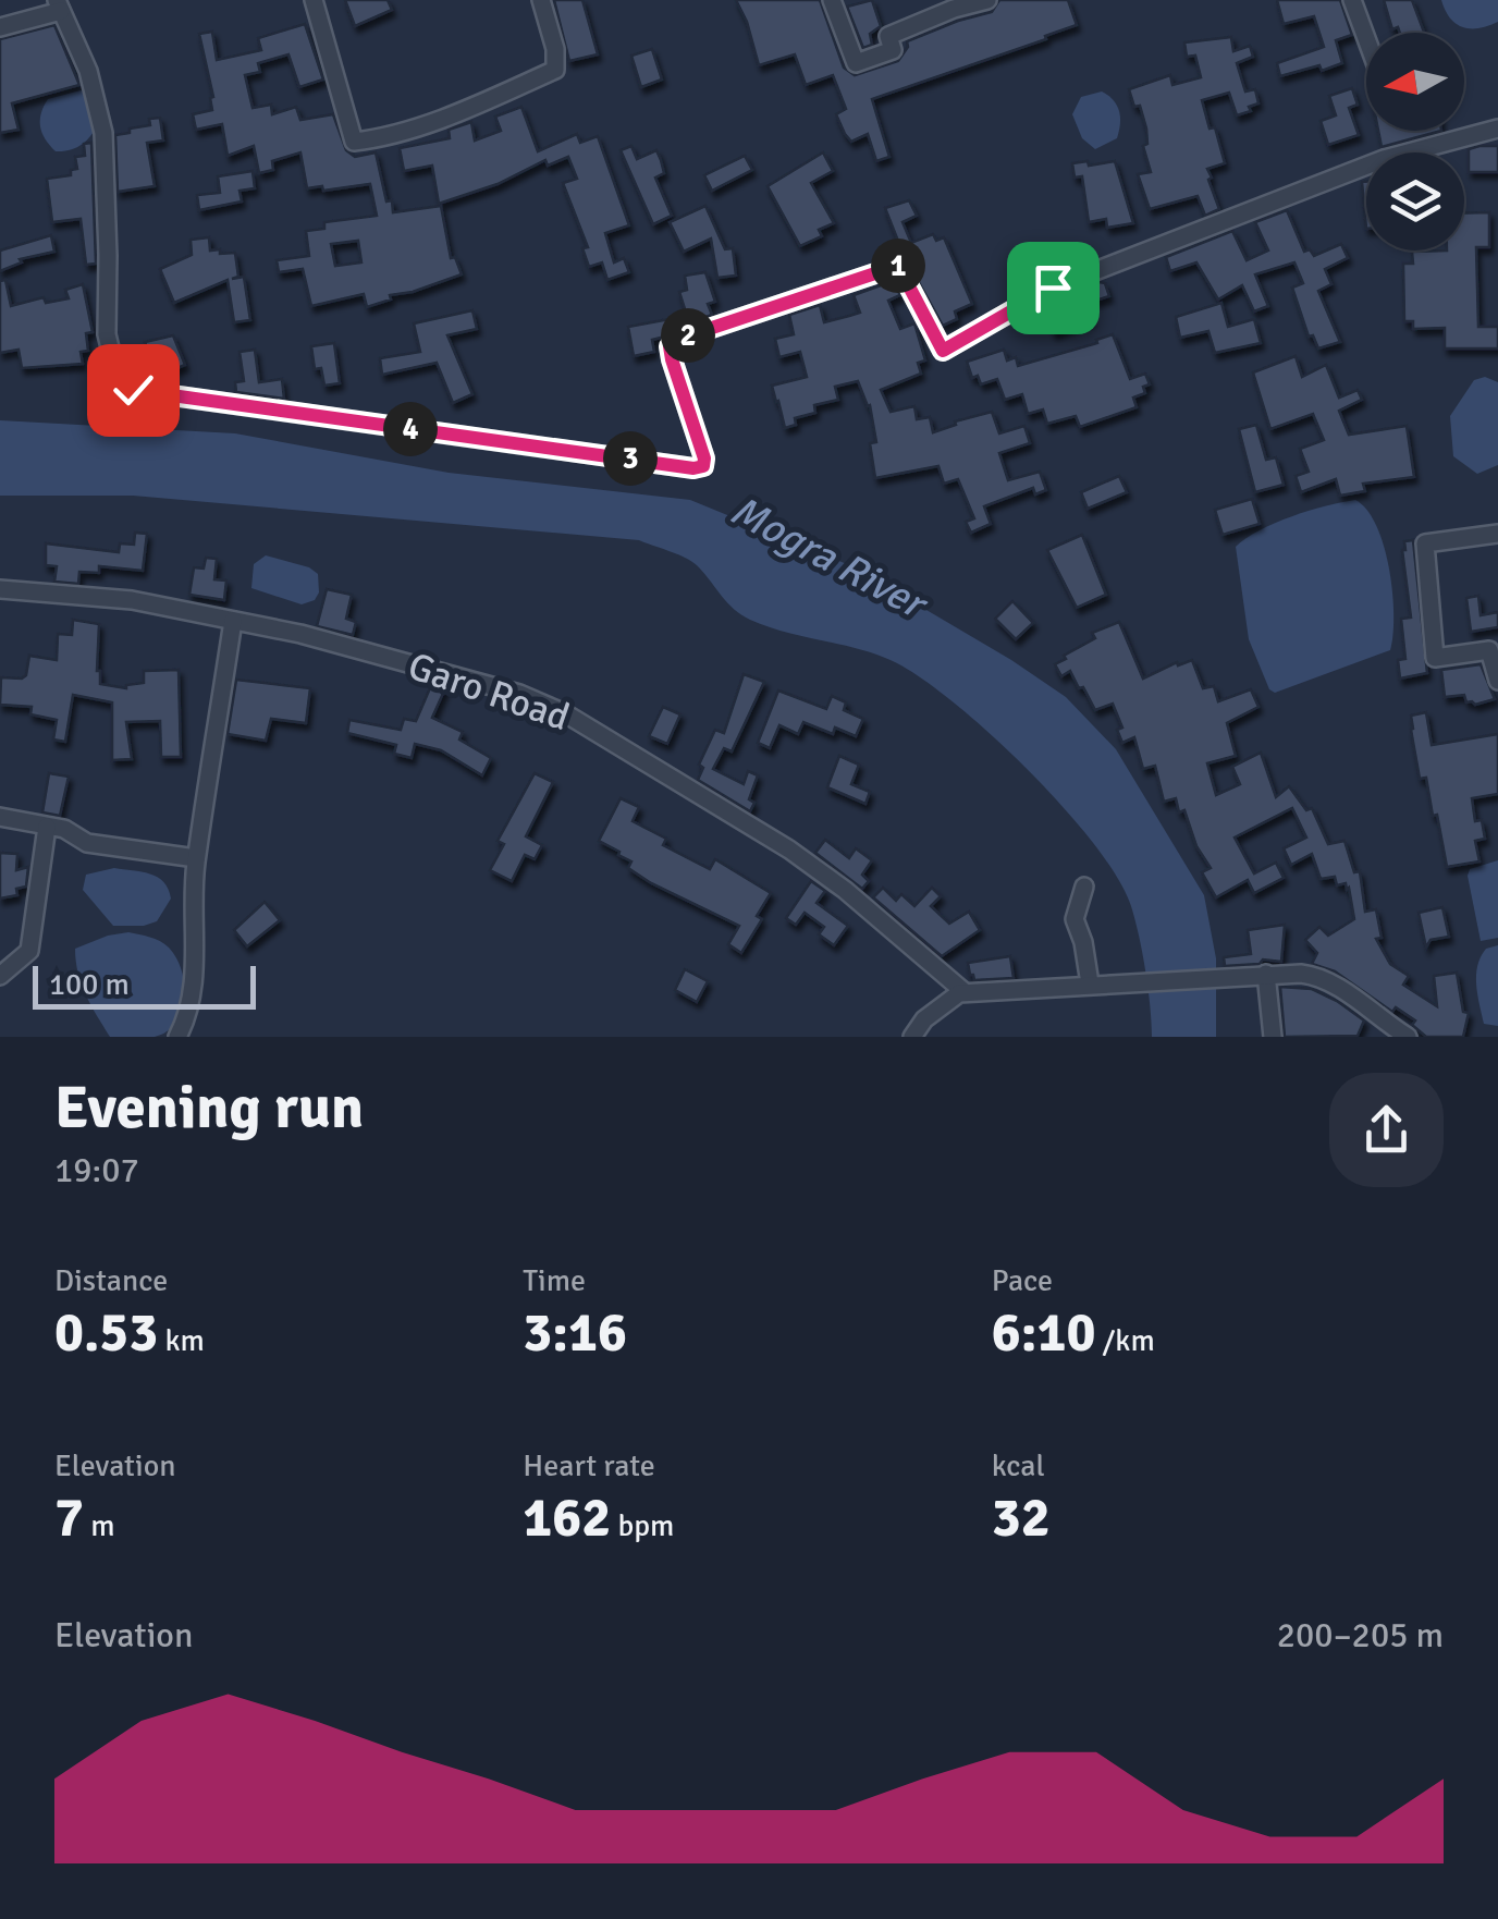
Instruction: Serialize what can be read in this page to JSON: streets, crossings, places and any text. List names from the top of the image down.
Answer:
{
  "streets": {
    "street": ["Garo Road"]
  },
  "water": ["Mogra River"],
  "scale_bar": "100 m",
  "north": "left",
  "page": {
    "pins": [
      "1",
      "2",
      "4",
      "3"
    ],
    "scale": "100 m",
    "heading": ["Evening run", "19:07"],
    "stats": [
      ["Distance", "0.53 km"],
      ["Time", "3:16"],
      ["Pace", "6:10 /km"],
      ["Elevation", "7 m"],
      ["Heart rate", "162 bpm"],
      ["kcal", "32"]
    ],
    "chart": ["Elevation", "200–205 m"]
  }
}
